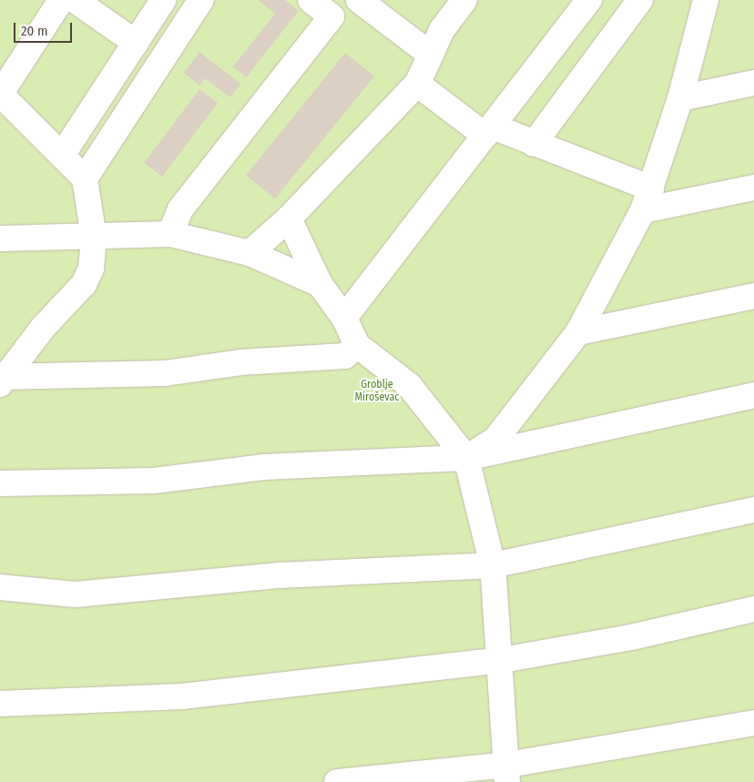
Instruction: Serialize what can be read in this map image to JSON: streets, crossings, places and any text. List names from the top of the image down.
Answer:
{
  "parks": ["Groblje Miroševac"],
  "scale_bar": "20 m"
}
